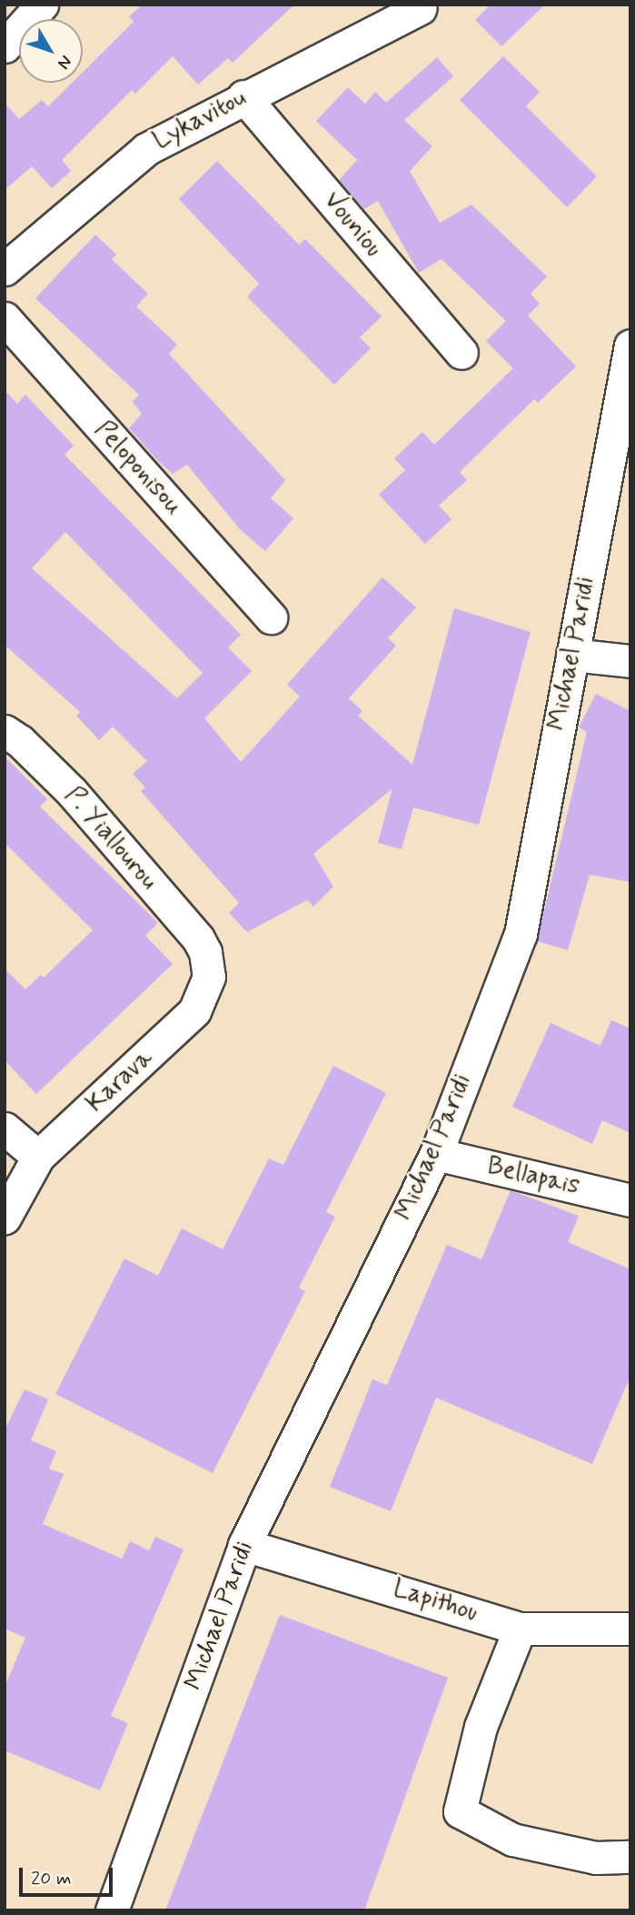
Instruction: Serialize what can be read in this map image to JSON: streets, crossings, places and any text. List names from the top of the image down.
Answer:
{
  "streets": {
    "street": [
      "Lykavitou",
      "Vouniou",
      "Peloponisou",
      "Michael Paridi",
      "P. Yiallourou",
      "Karava",
      "Bellapais",
      "Lapithou"
    ]
  },
  "crossings": [
    ["Lykavitou", "Vouniou"],
    ["Michael Paridi", "Bellapais"],
    ["Michael Paridi", "Lapithou"],
    ["P. Yiallourou", "Karava"]
  ],
  "scale_bar": "20 m",
  "north": "bottom right"
}
